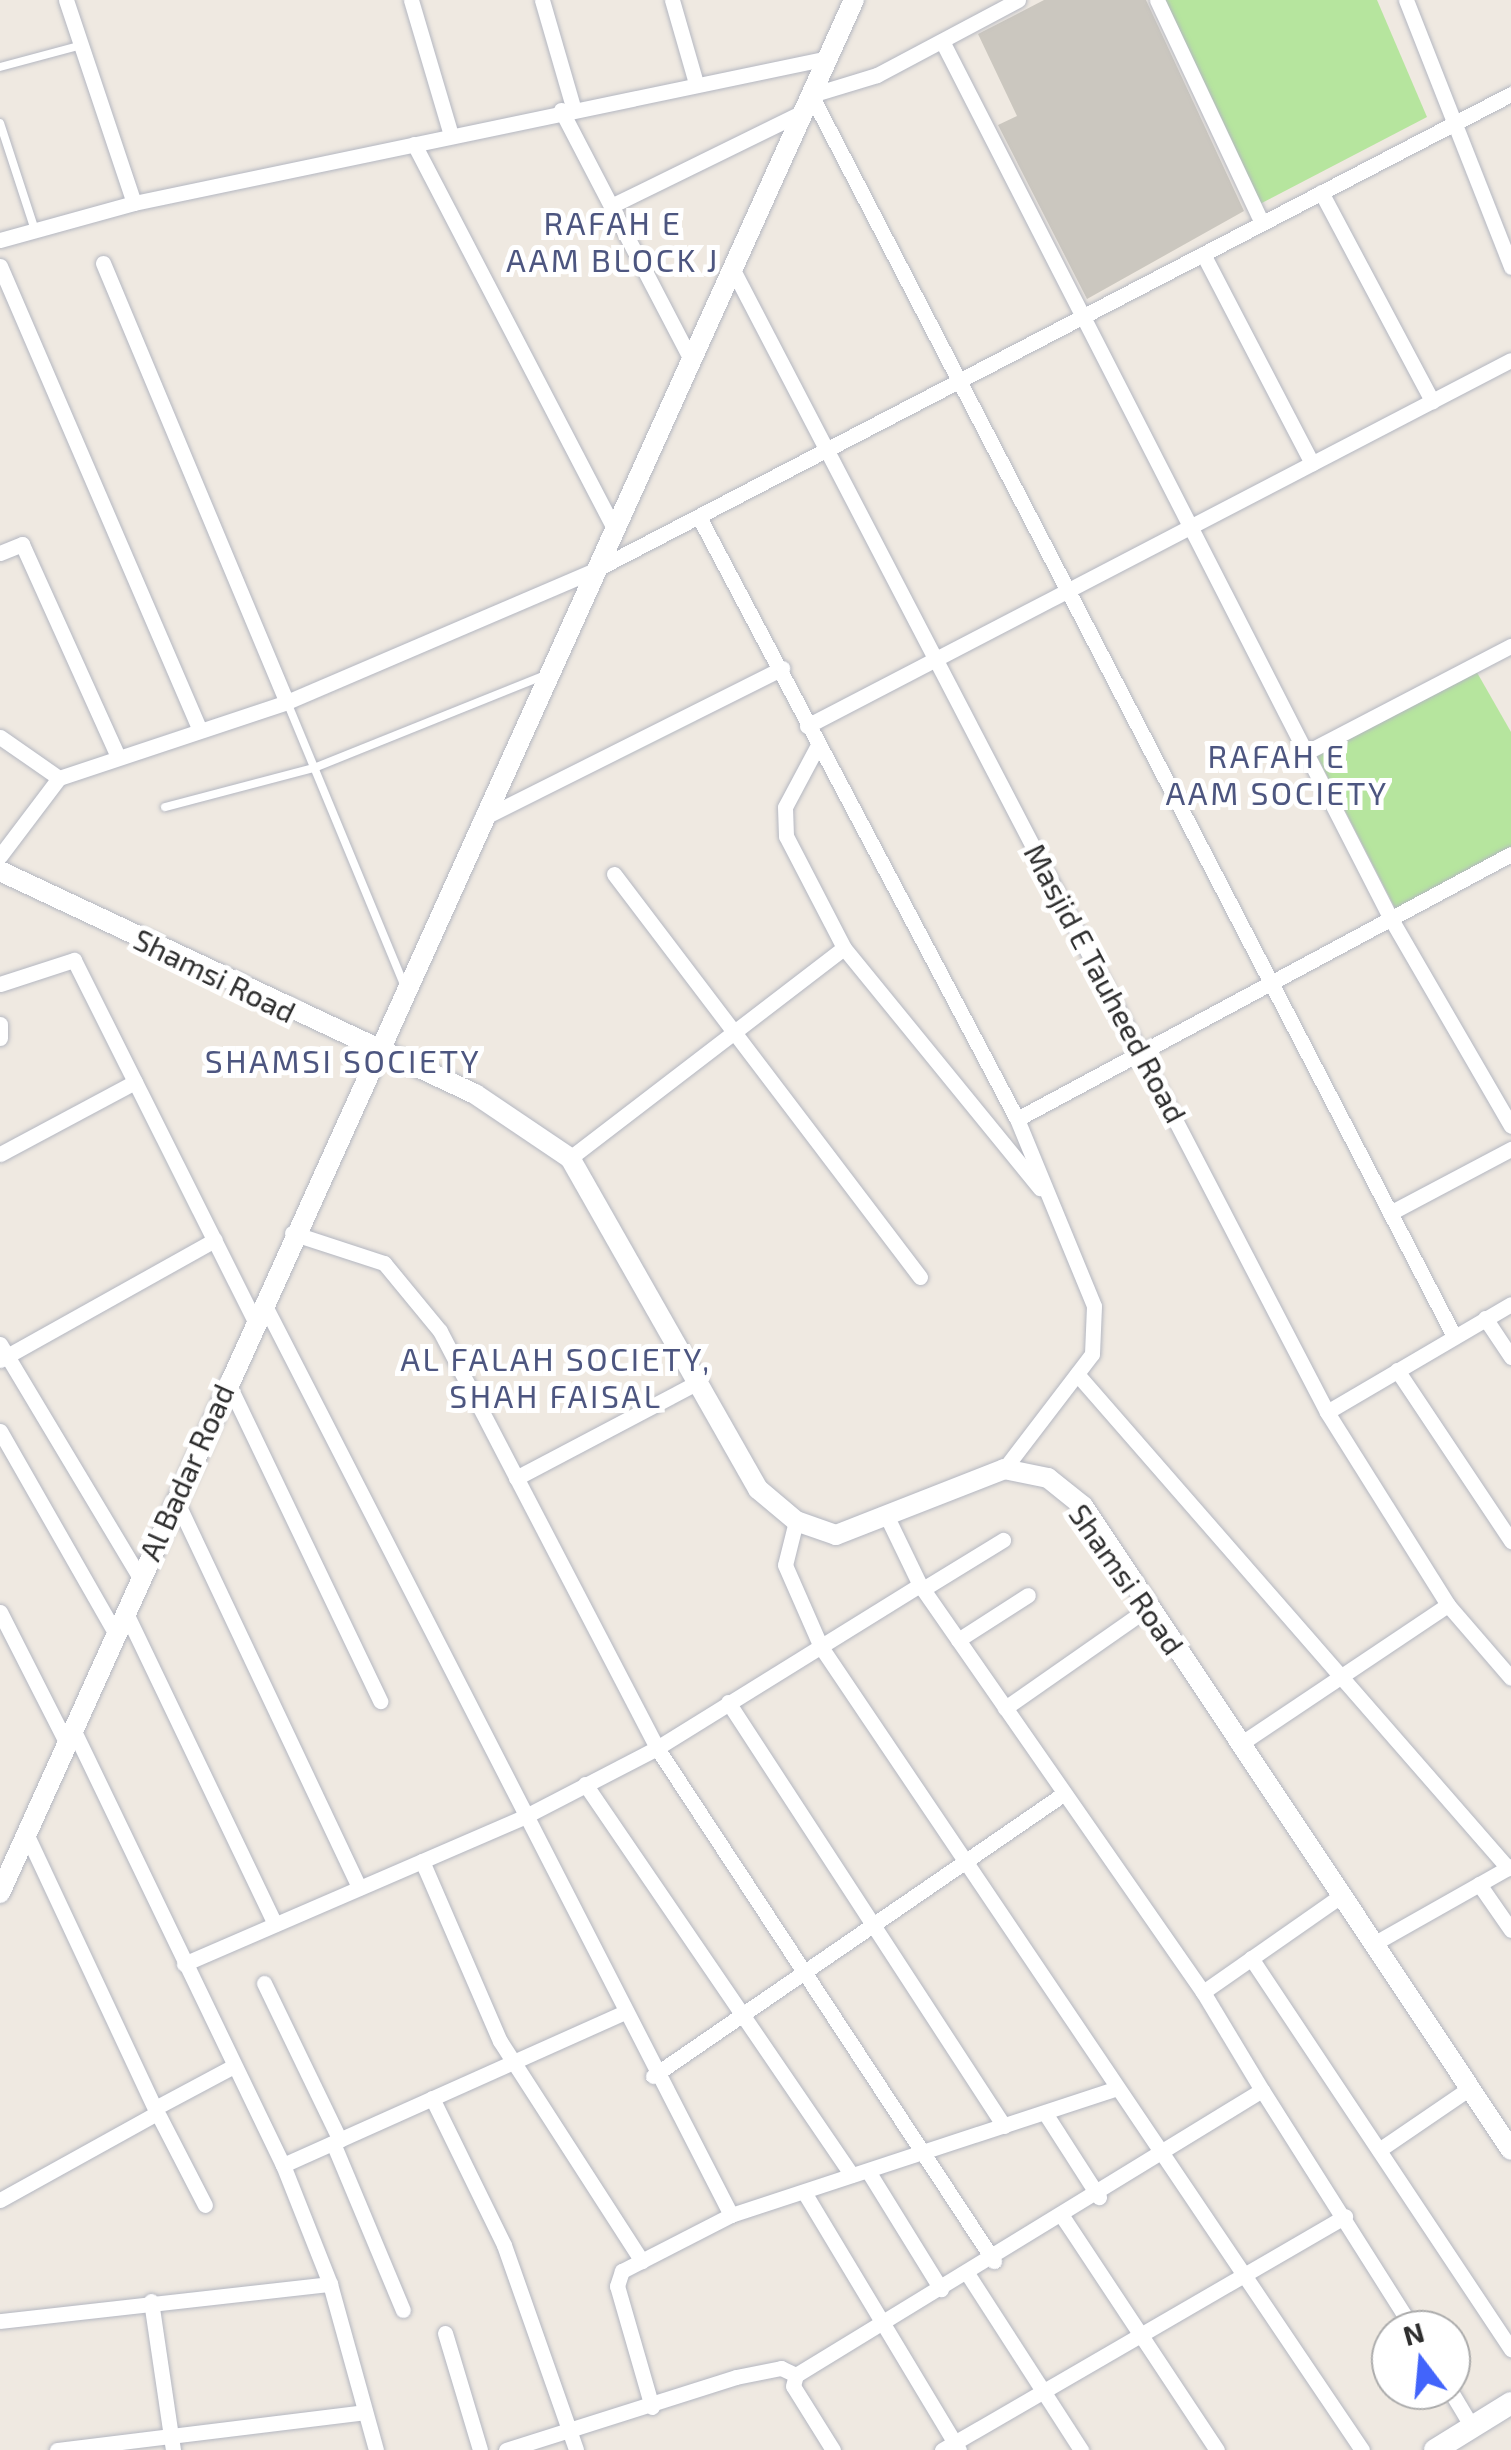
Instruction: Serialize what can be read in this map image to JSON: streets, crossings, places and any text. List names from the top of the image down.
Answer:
{
  "streets": {
    "street": ["Shamsi Road", "Masjid E Tauheed Road", "Al Badar Road"]
  },
  "crossings": [
    ["Shamsi Road", "Al Badar Road"],
    ["Masjid E Tauheed Road", "Al Badar Road"]
  ],
  "districts": [
    "RAFAH E AAM BLOCK J",
    "RAFAH E AAM SOCIETY",
    "SHAMSI SOCIETY",
    "AL FALAH SOCIETY, SHAH FAISAL"
  ],
  "north": "top"
}
